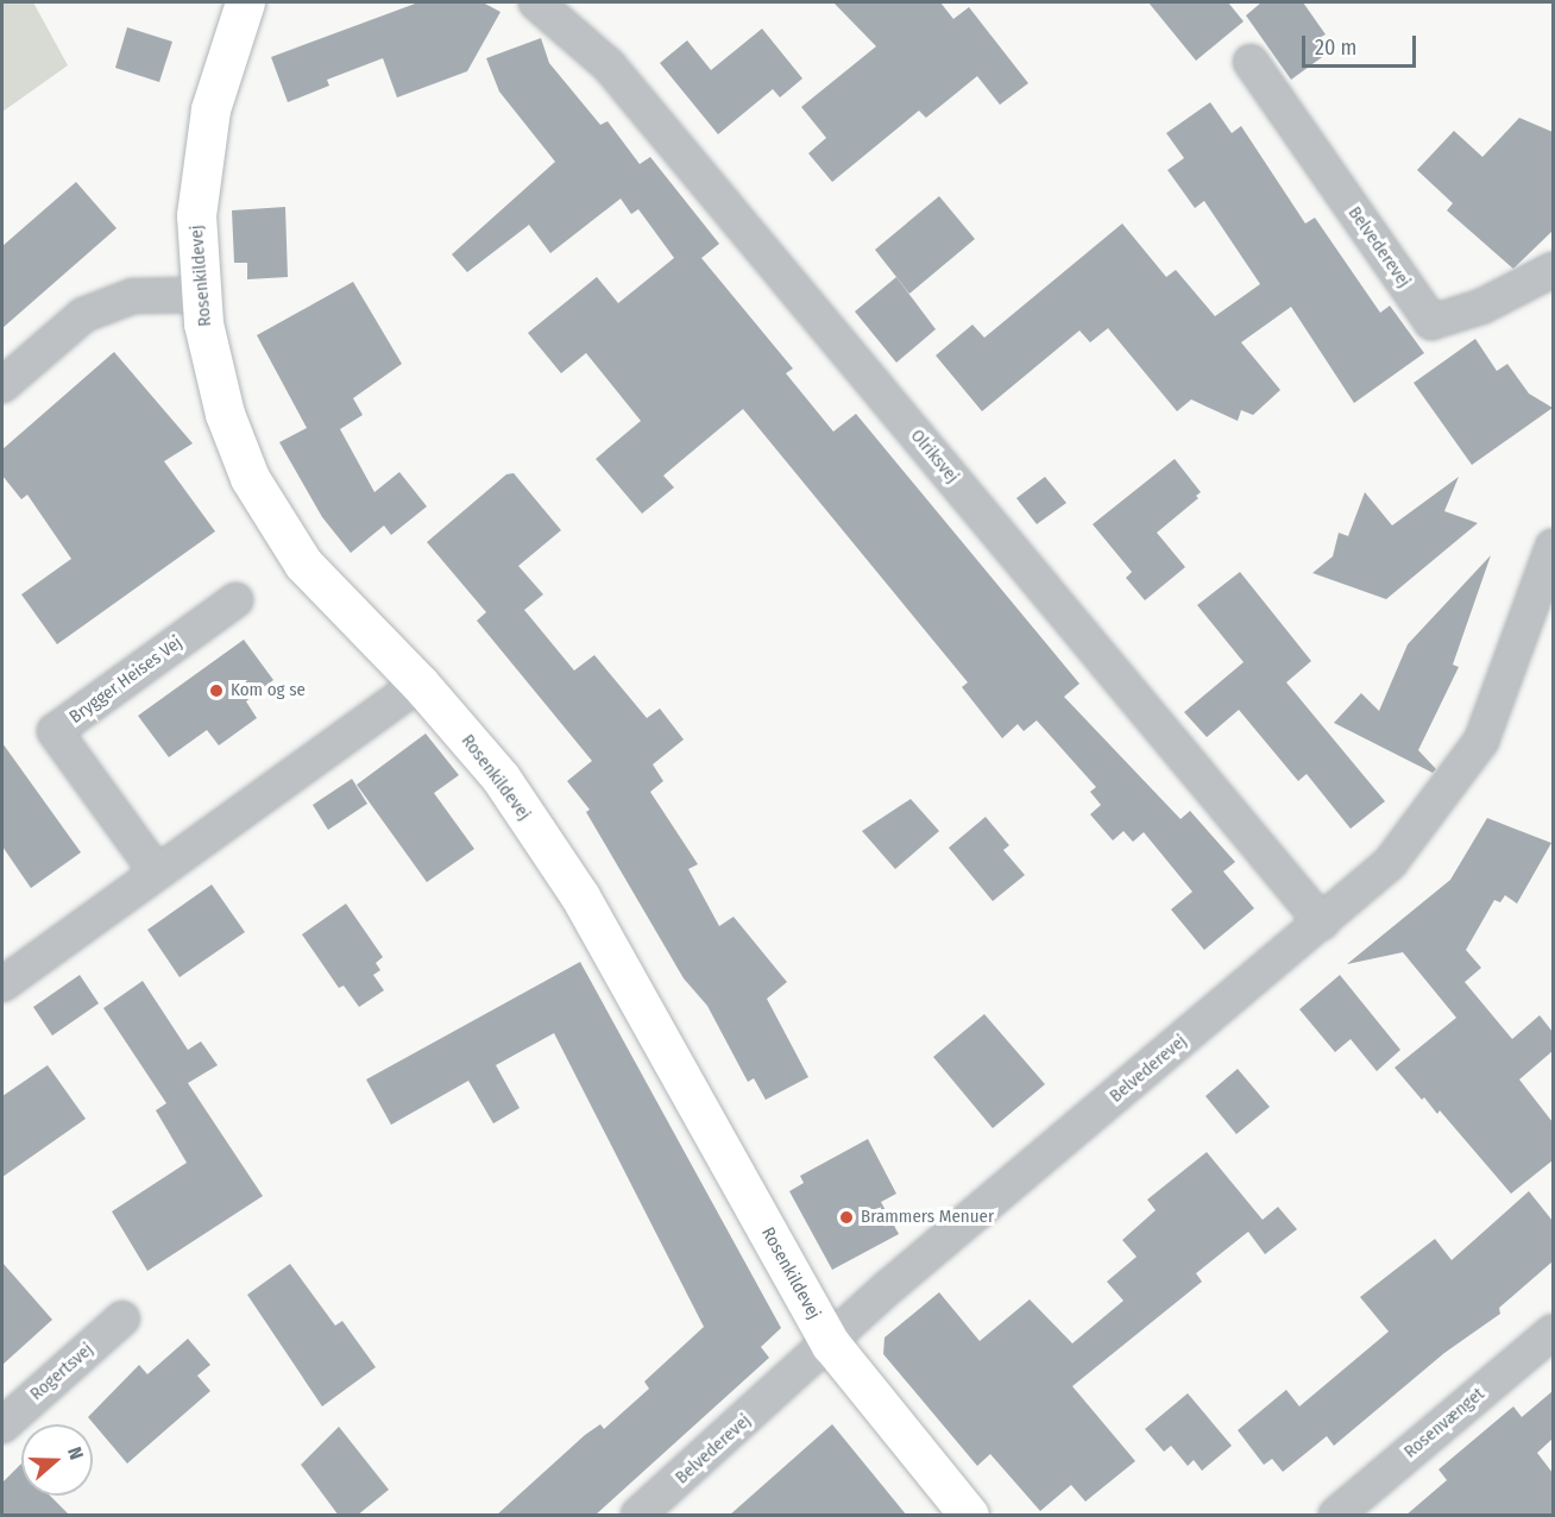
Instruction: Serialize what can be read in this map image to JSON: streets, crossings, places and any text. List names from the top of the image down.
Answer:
{
  "streets": {
    "street": [
      "Belvederevej",
      "Rosenkildevej",
      "Olriksvej",
      "Brygger Heises Vej",
      "Rogertsvej",
      "Rosenvænget"
    ]
  },
  "crossings": [
    ["Belvederevej", "Rosenkildevej"],
    ["Belvederevej", "Olriksvej"]
  ],
  "places": ["Kom og se", "Brammers Menuer"],
  "scale_bar": "20 m",
  "north": "right"
}
